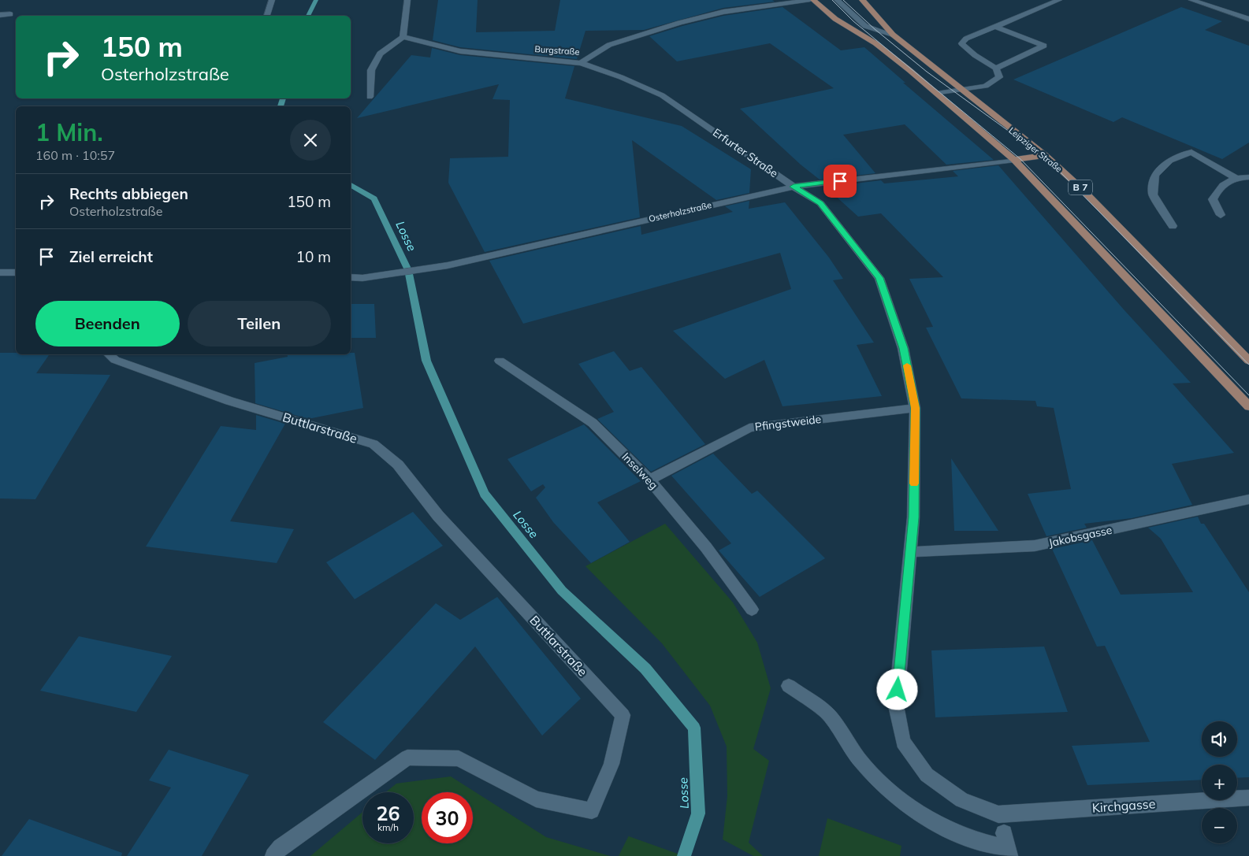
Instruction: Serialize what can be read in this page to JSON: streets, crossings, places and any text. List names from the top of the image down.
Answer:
{
  "streets": {
    "main road": ["Leipziger Straße", "B 7"],
    "street": [
      "Burgstraße",
      "Erfurter Straße",
      "Osterholzstraße",
      "Pfingstweide",
      "Buttlarstraße",
      "Inselweg",
      "Jakobsgasse",
      "Kirchgasse"
    ]
  },
  "crossings": [
    ["Burgstraße", "Erfurter Straße"],
    ["Burgstraße", "B 7"],
    ["Erfurter Straße", "Osterholzstraße"],
    ["Erfurter Straße", "Pfingstweide"],
    ["Erfurter Straße", "Jakobsgasse"],
    ["Erfurter Straße", "Kirchgasse"],
    ["B 7", "Osterholzstraße"],
    ["Pfingstweide", "Inselweg"]
  ],
  "water": ["Losse"],
  "page": {
    "turn": ["150 m", "Osterholzstraße"],
    "heading": ["1 Min.", "160 m · 10:57"],
    "list": [
      {
        "name": "Rechts abbiegen",
        "note": "Osterholzstraße",
        "value": "150 m"
      },
      {
        "name": "Ziel erreicht",
        "value": "10 m"
      }
    ],
    "buttons": ["Beenden", "Teilen"],
    "map_buttons": ["+", "−"],
    "speed": "26 km/h",
    "limit": "30"
  }
}
